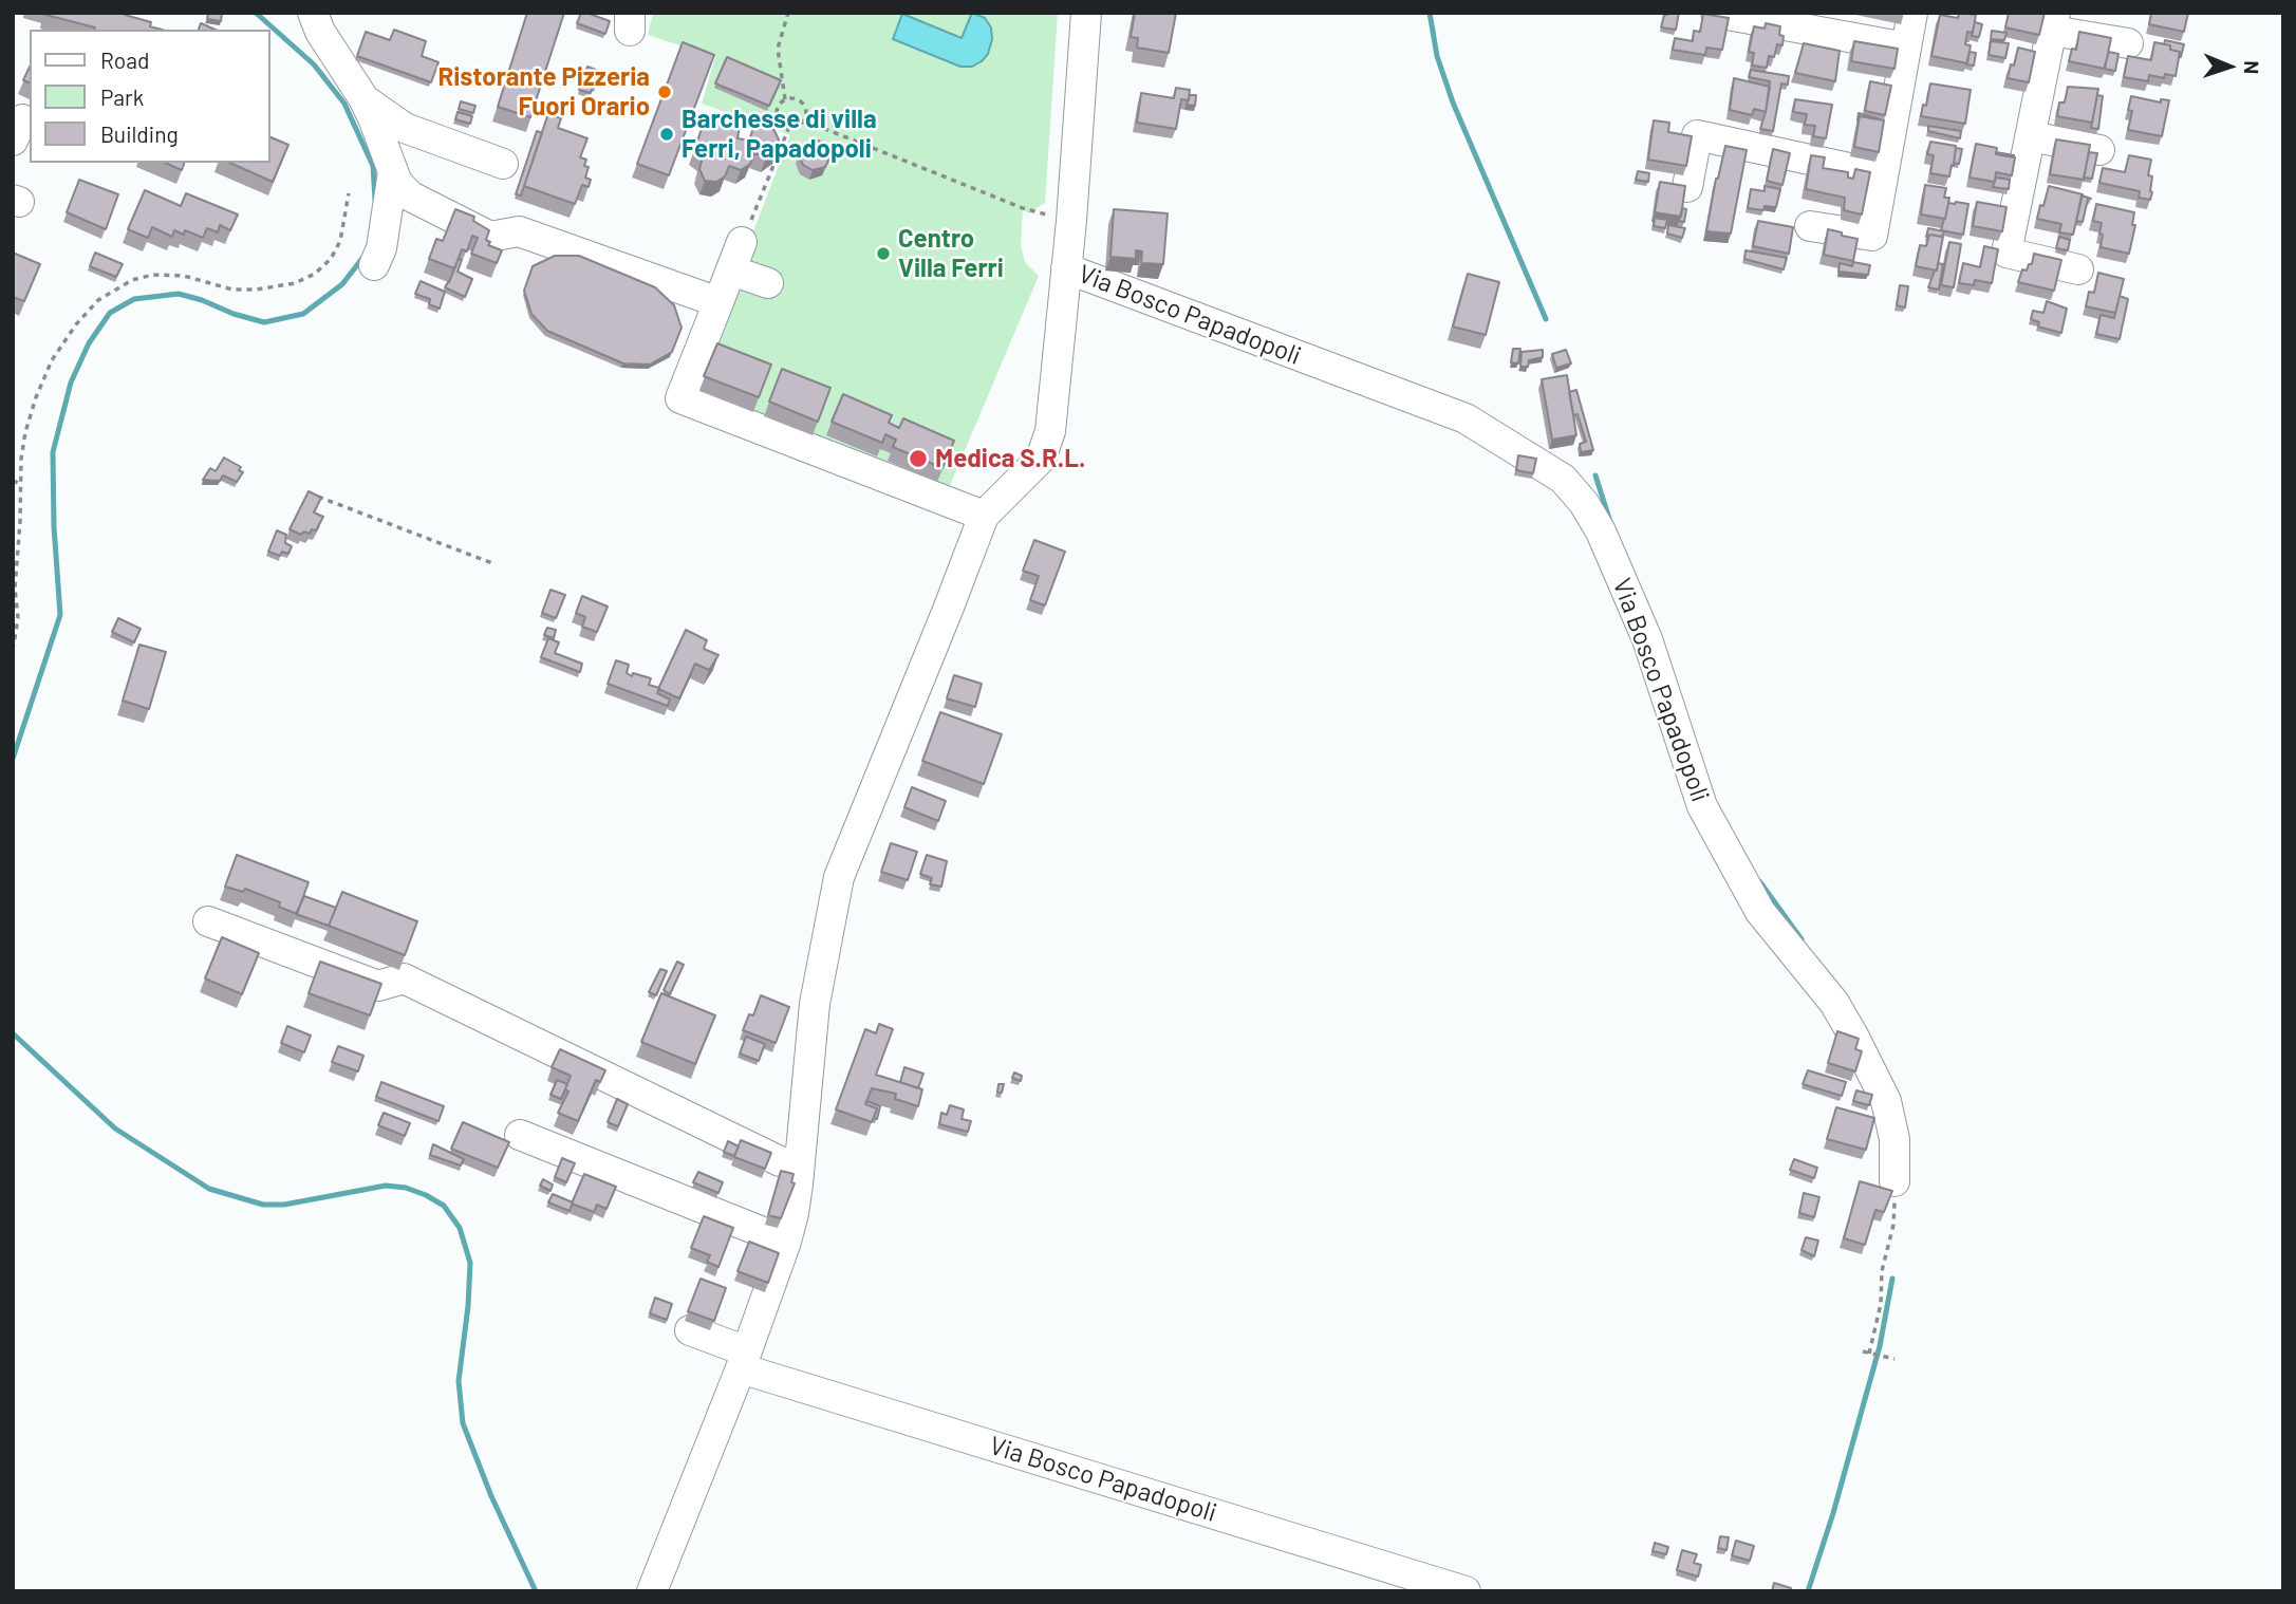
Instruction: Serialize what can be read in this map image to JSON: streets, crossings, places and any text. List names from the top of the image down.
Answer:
{
  "streets": {
    "street": ["Via Bosco Papadopoli"]
  },
  "places": [
    "Ristorante Pizzeria Fuori Orario",
    "Barchesse di villa Ferri, Papadopoli",
    "Centro Villa Ferri",
    "Medica S.R.L."
  ],
  "legend": ["Road", "Park", "Building"],
  "north": "right"
}
